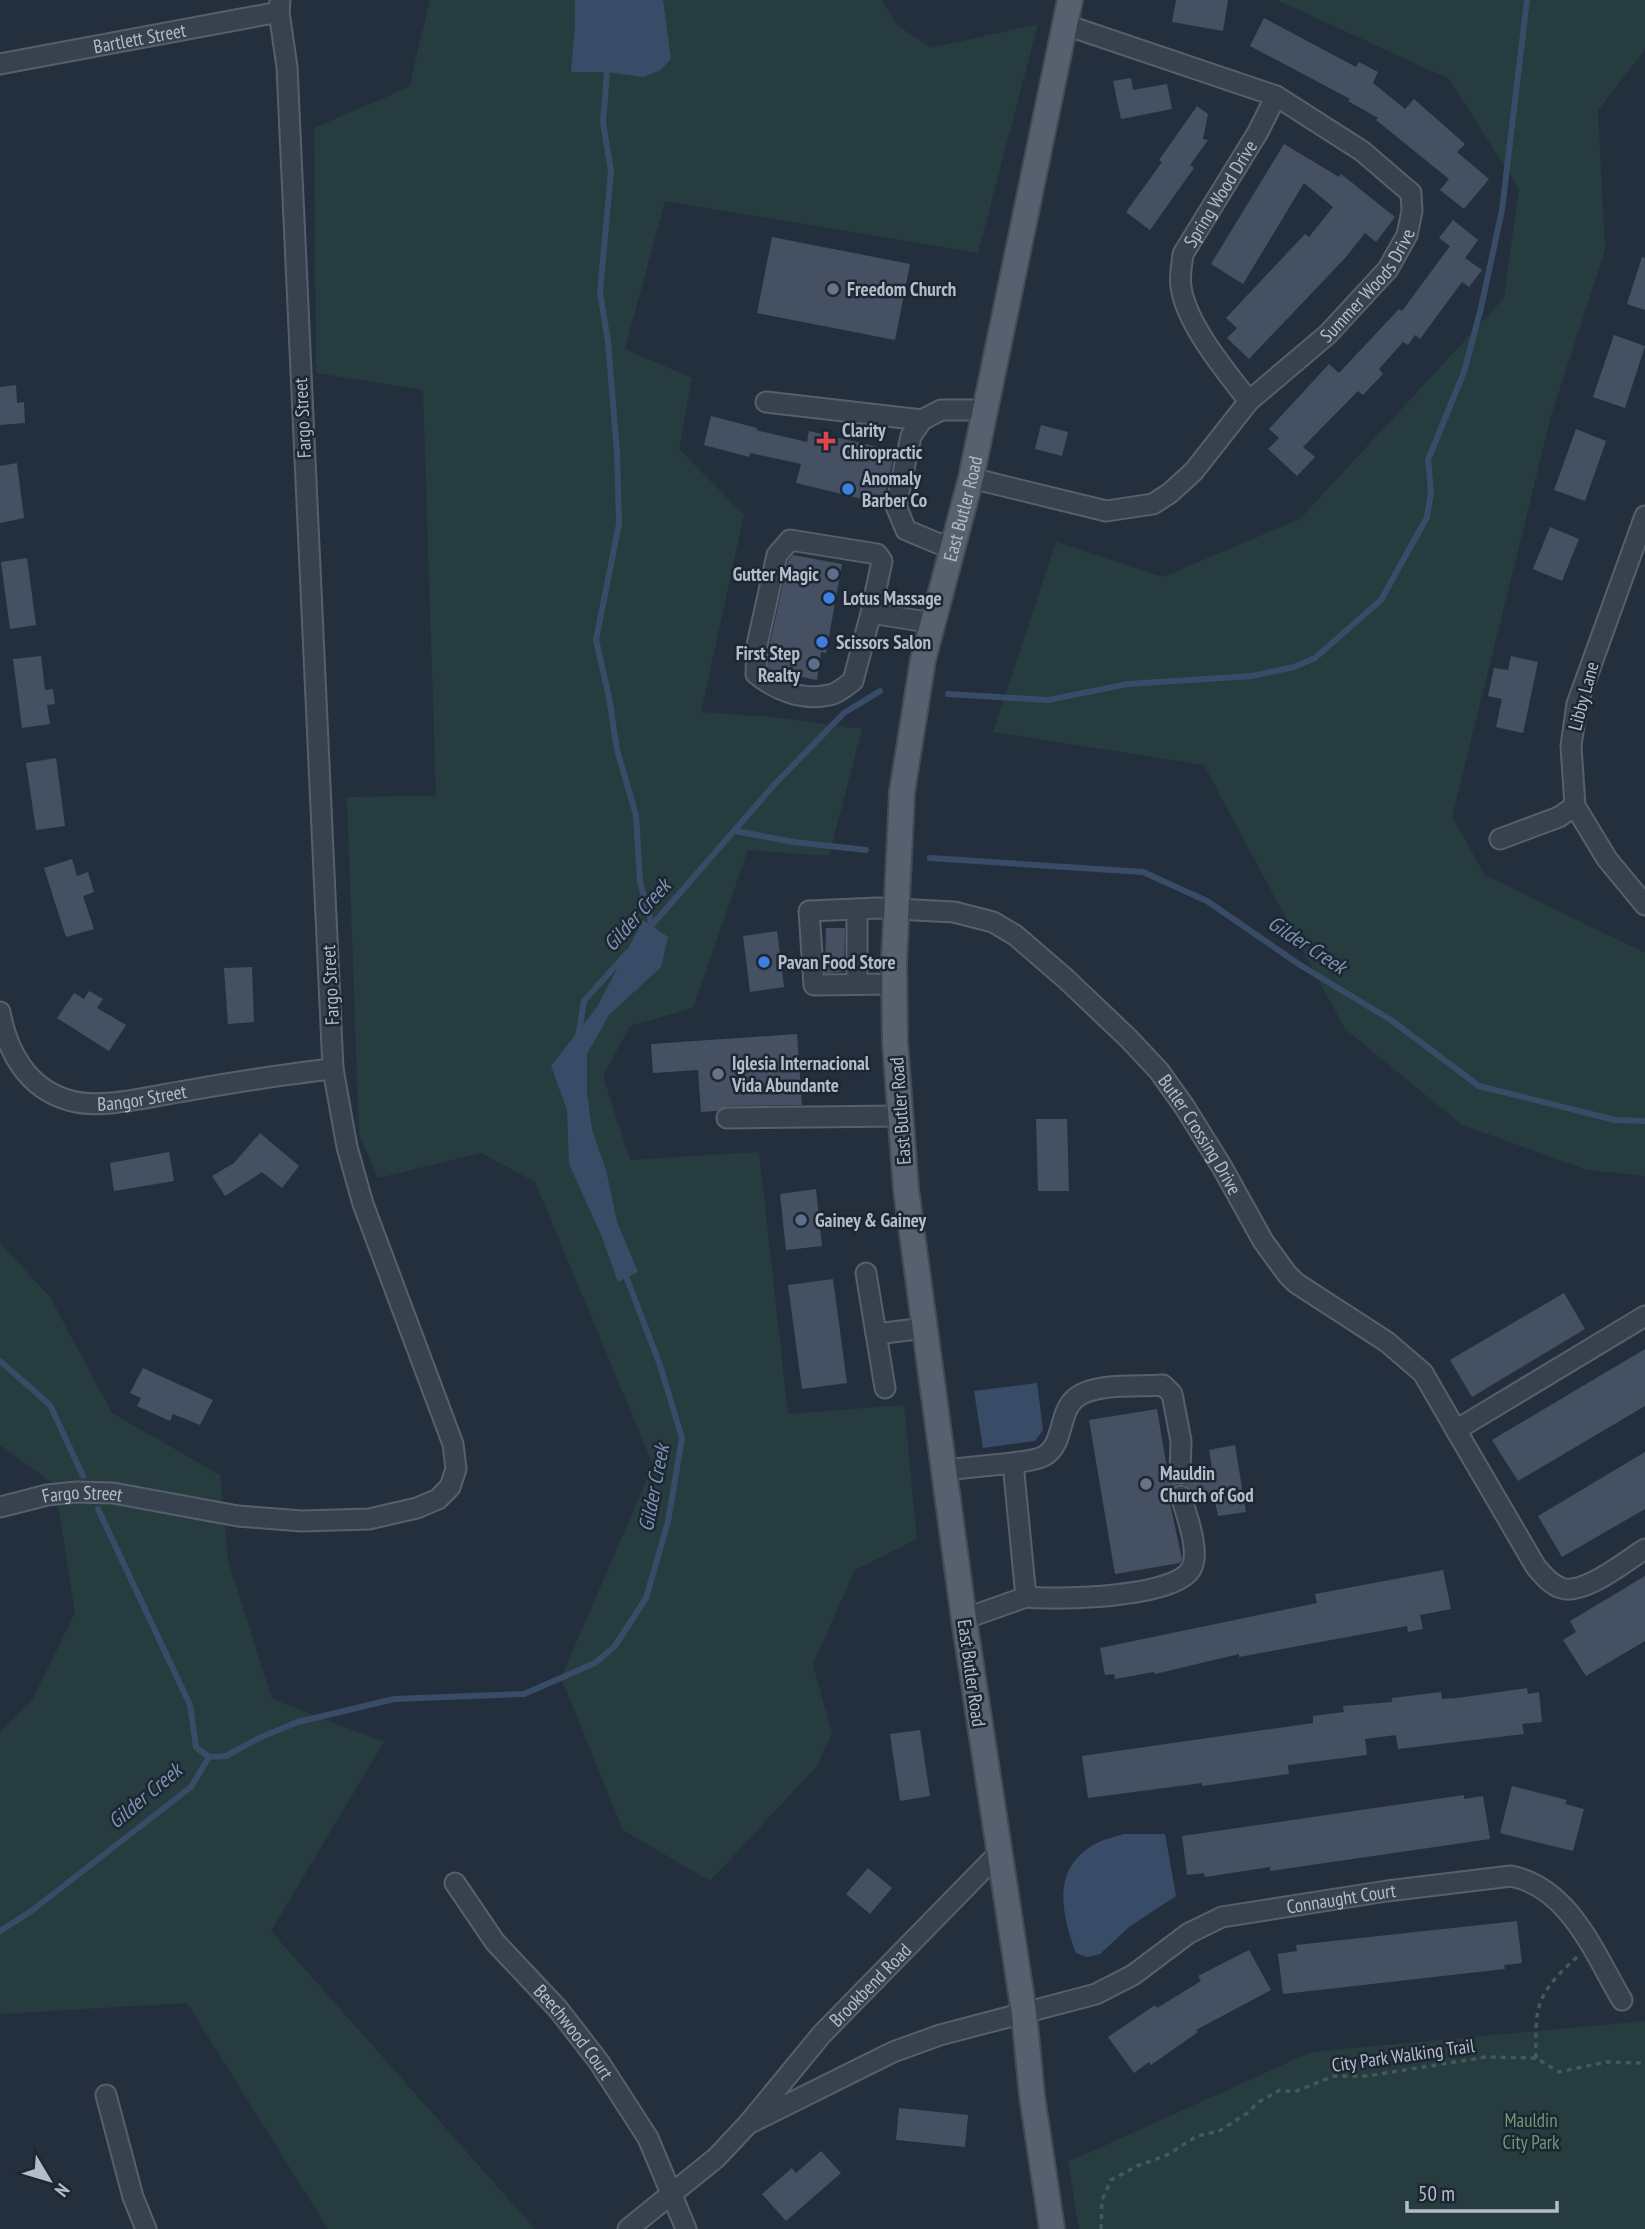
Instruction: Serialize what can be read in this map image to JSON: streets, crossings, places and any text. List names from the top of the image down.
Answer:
{
  "streets": {
    "main road": ["East Butler Road"],
    "street": [
      "Bartlett Street",
      "Spring Wood Drive",
      "Summer Woods Drive",
      "Fargo Street",
      "Libby Lane",
      "Bangor Street",
      "Butler Crossing Drive",
      "Connaught Court",
      "Brookbend Road",
      "Beechwood Court"
    ],
    "path": ["City Park Walking Trail"]
  },
  "crossings": [
    ["Bartlett Street", "Fargo Street"],
    ["Spring Wood Drive", "Summer Woods Drive"],
    ["Summer Woods Drive", "East Butler Road"],
    ["Fargo Street", "Bangor Street"],
    ["East Butler Road", "Butler Crossing Drive"],
    ["East Butler Road", "Connaught Court"],
    ["East Butler Road", "Brookbend Road"],
    ["Connaught Court", "Brookbend Road"],
    ["Brookbend Road", "Beechwood Court"]
  ],
  "water": ["Gilder Creek"],
  "parks": ["Mauldin City Park"],
  "places": {
    "other": [
      "Freedom Church",
      "Anomaly Barber Co",
      "Gutter Magic",
      "Lotus Massage",
      "Scissors Salon",
      "First Step Realty",
      "Pavan Food Store",
      "Iglesia Internacional Vida Abundante",
      "Gainey & Gainey",
      "Mauldin Church of God"
    ],
    "health": ["Clarity Chiropractic"]
  },
  "scale_bar": "50 m",
  "north": "bottom right"
}
